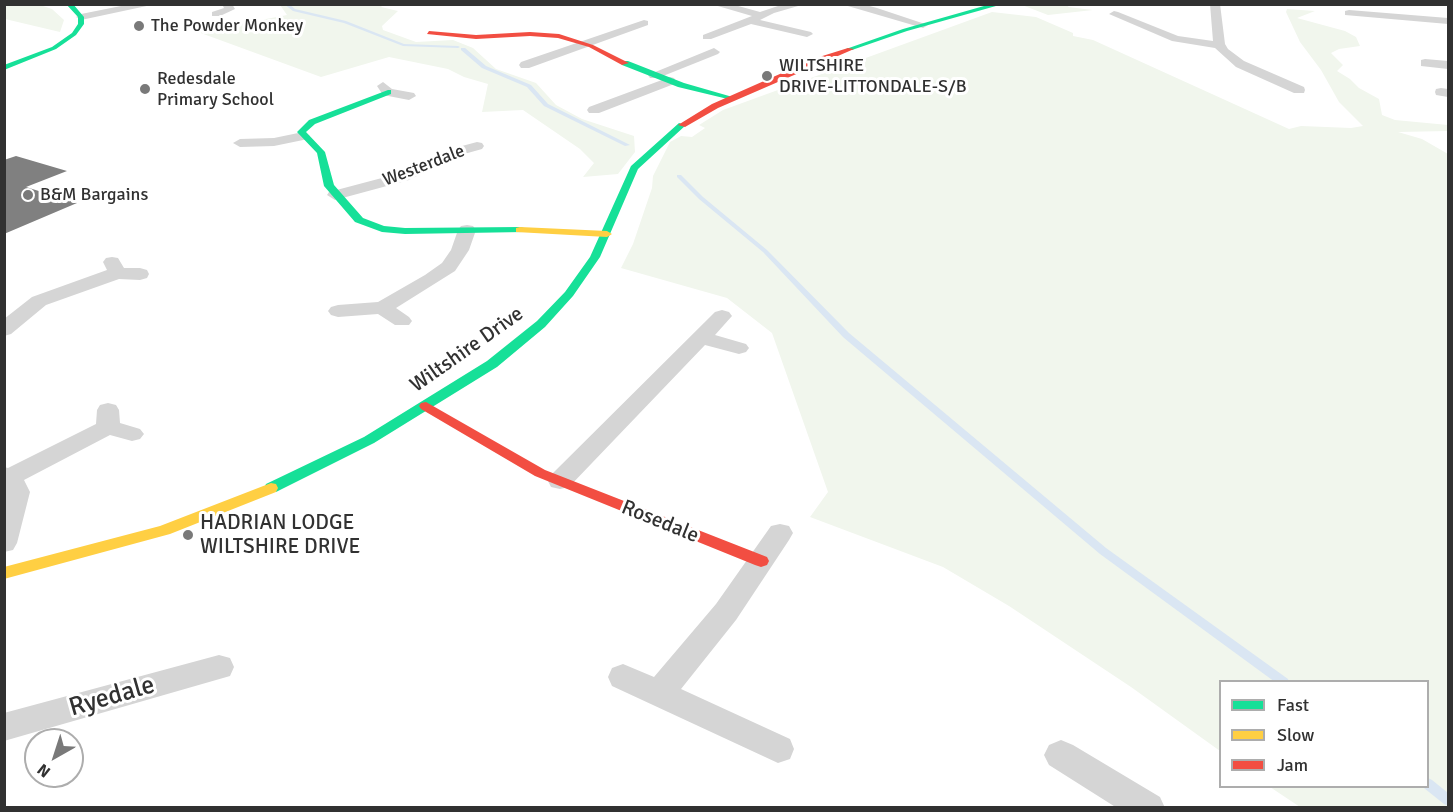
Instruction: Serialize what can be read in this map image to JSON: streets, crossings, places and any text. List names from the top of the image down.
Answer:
{
  "streets": {
    "street": [
      "Westerdale",
      "Wiltshire Drive",
      "Rosedale",
      "Ryedale"
    ]
  },
  "crossings": [
    ["Wiltshire Drive", "Rosedale"]
  ],
  "places": [
    "The Powder Monkey",
    "WILTSHIRE DRIVE-LITTONDALE-S/B",
    "Redesdale Primary School",
    "B&M Bargains",
    "HADRIAN LODGE WILTSHIRE DRIVE"
  ],
  "legend": ["Fast", "Slow", "Jam"],
  "north": "bottom left"
}
